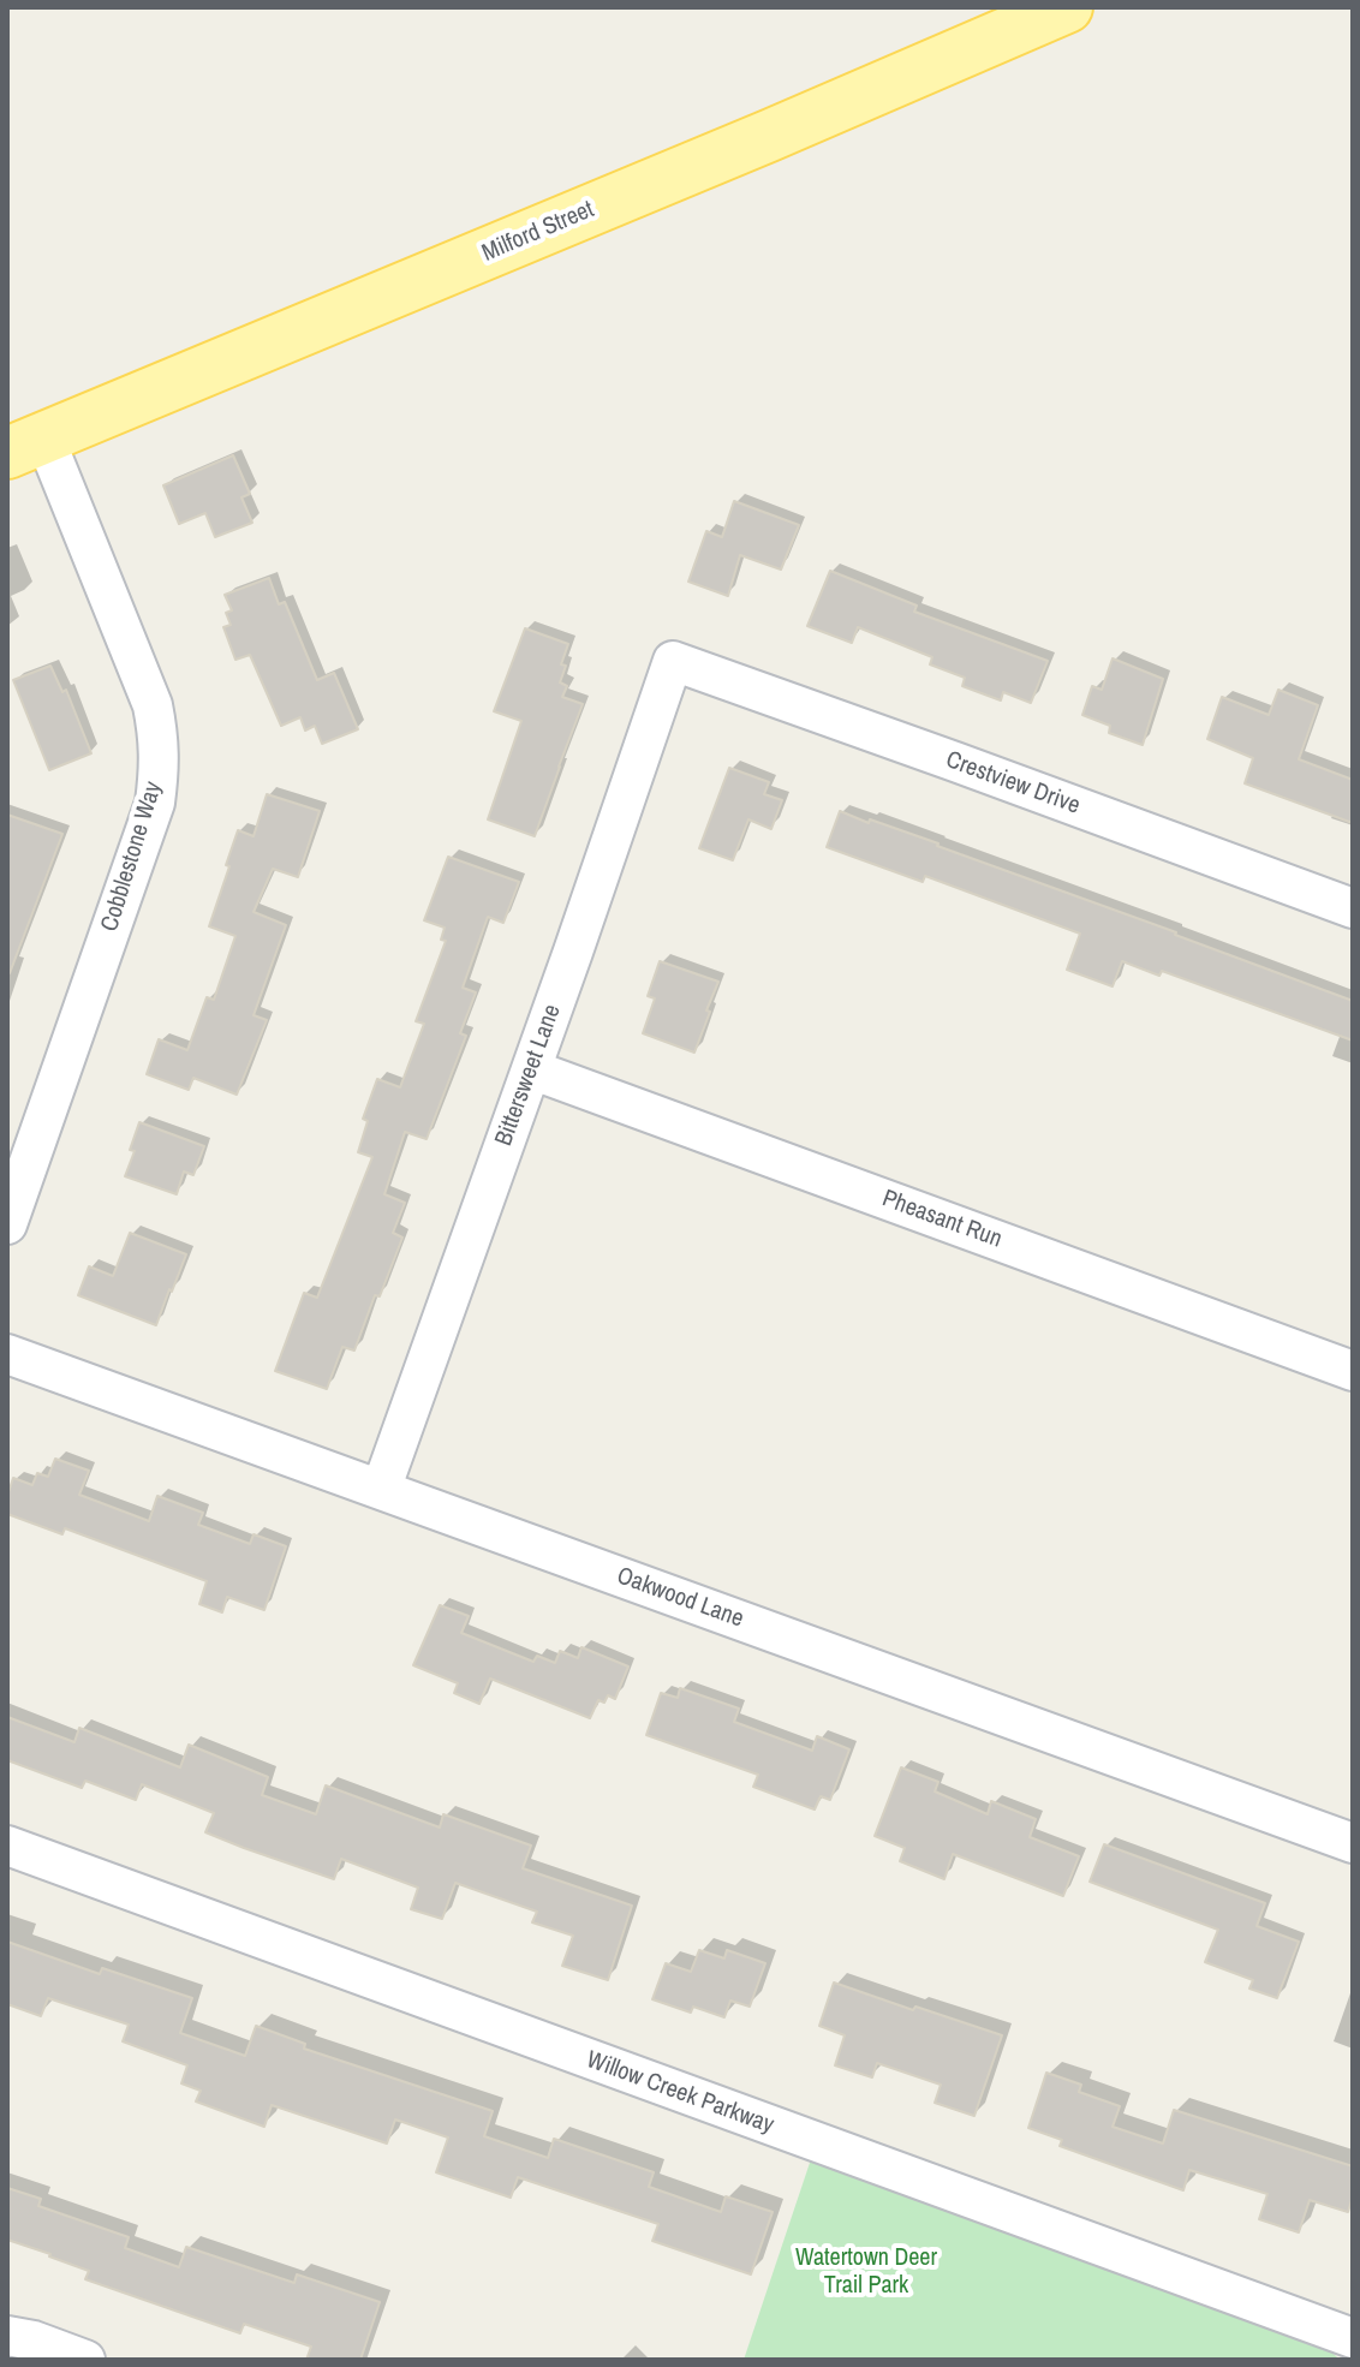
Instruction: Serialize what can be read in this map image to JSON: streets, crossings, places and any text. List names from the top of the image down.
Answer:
{
  "streets": {
    "main road": ["Milford Street"],
    "street": [
      "Crestview Drive",
      "Cobblestone Way",
      "Bittersweet Lane",
      "Pheasant Run",
      "Oakwood Lane",
      "Willow Creek Parkway"
    ]
  },
  "crossings": [
    ["Milford Street", "Cobblestone Way"],
    ["Crestview Drive", "Bittersweet Lane"],
    ["Bittersweet Lane", "Pheasant Run"],
    ["Bittersweet Lane", "Oakwood Lane"]
  ],
  "parks": ["Watertown Deer Trail Park"]
}
